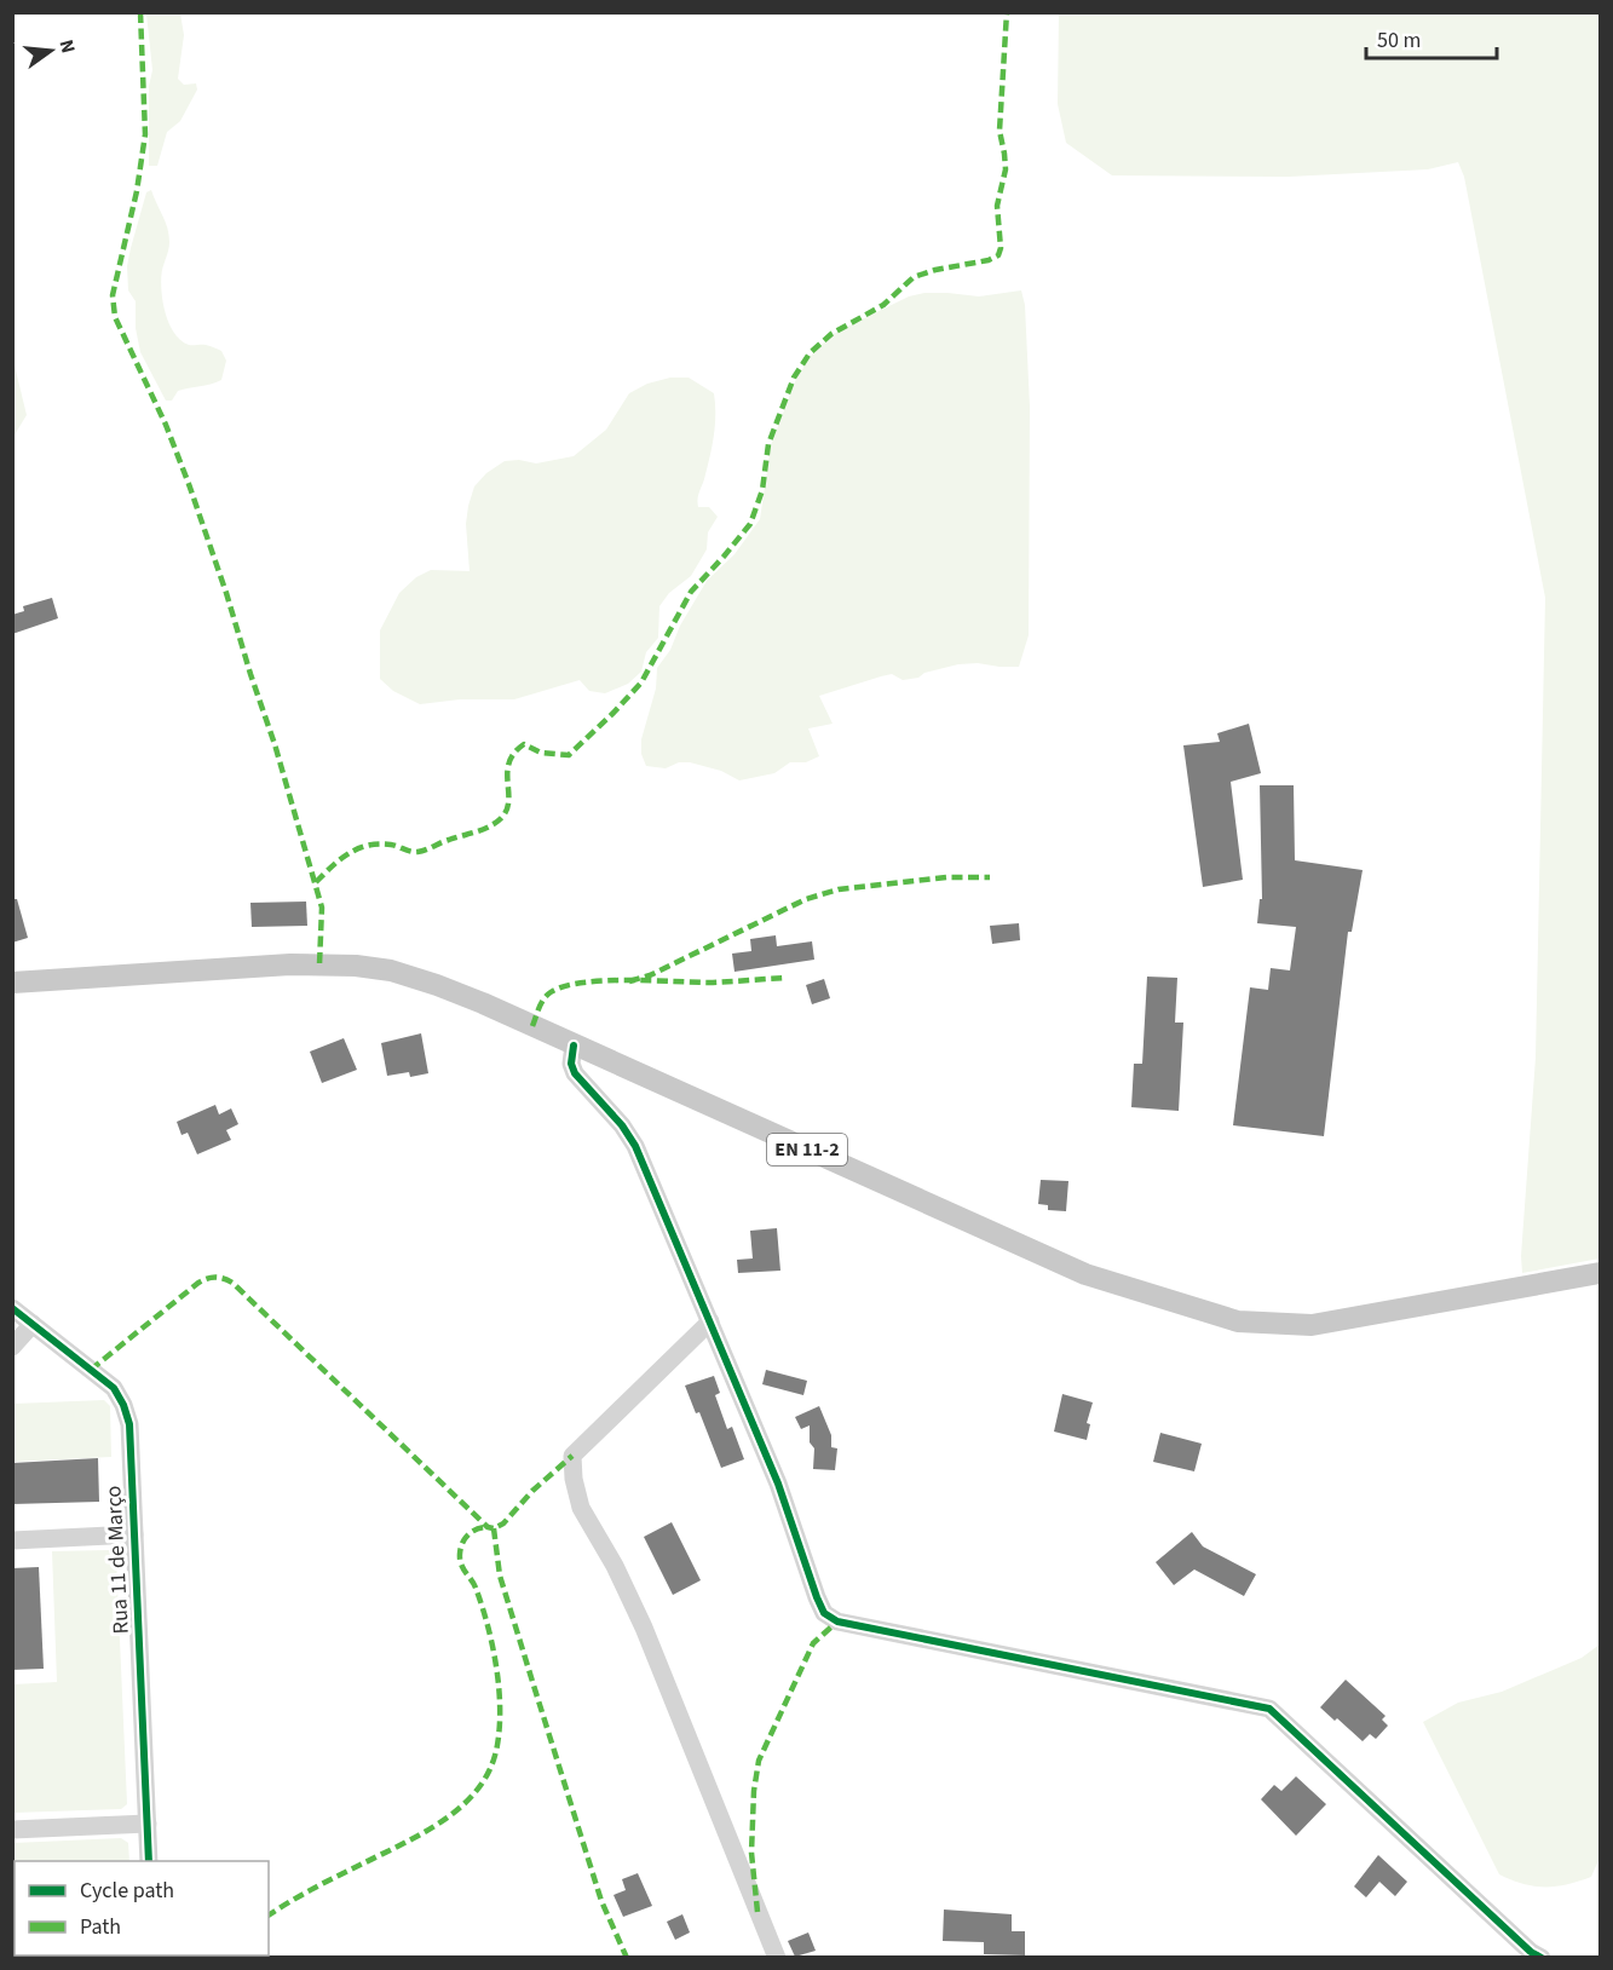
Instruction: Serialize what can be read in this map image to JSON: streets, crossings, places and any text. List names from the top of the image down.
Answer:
{
  "streets": {
    "main road": ["EN 11-2"],
    "street": ["Rua 11 de Março"]
  },
  "legend": ["Cycle path", "Path"],
  "scale_bar": "50 m",
  "north": "right"
}
